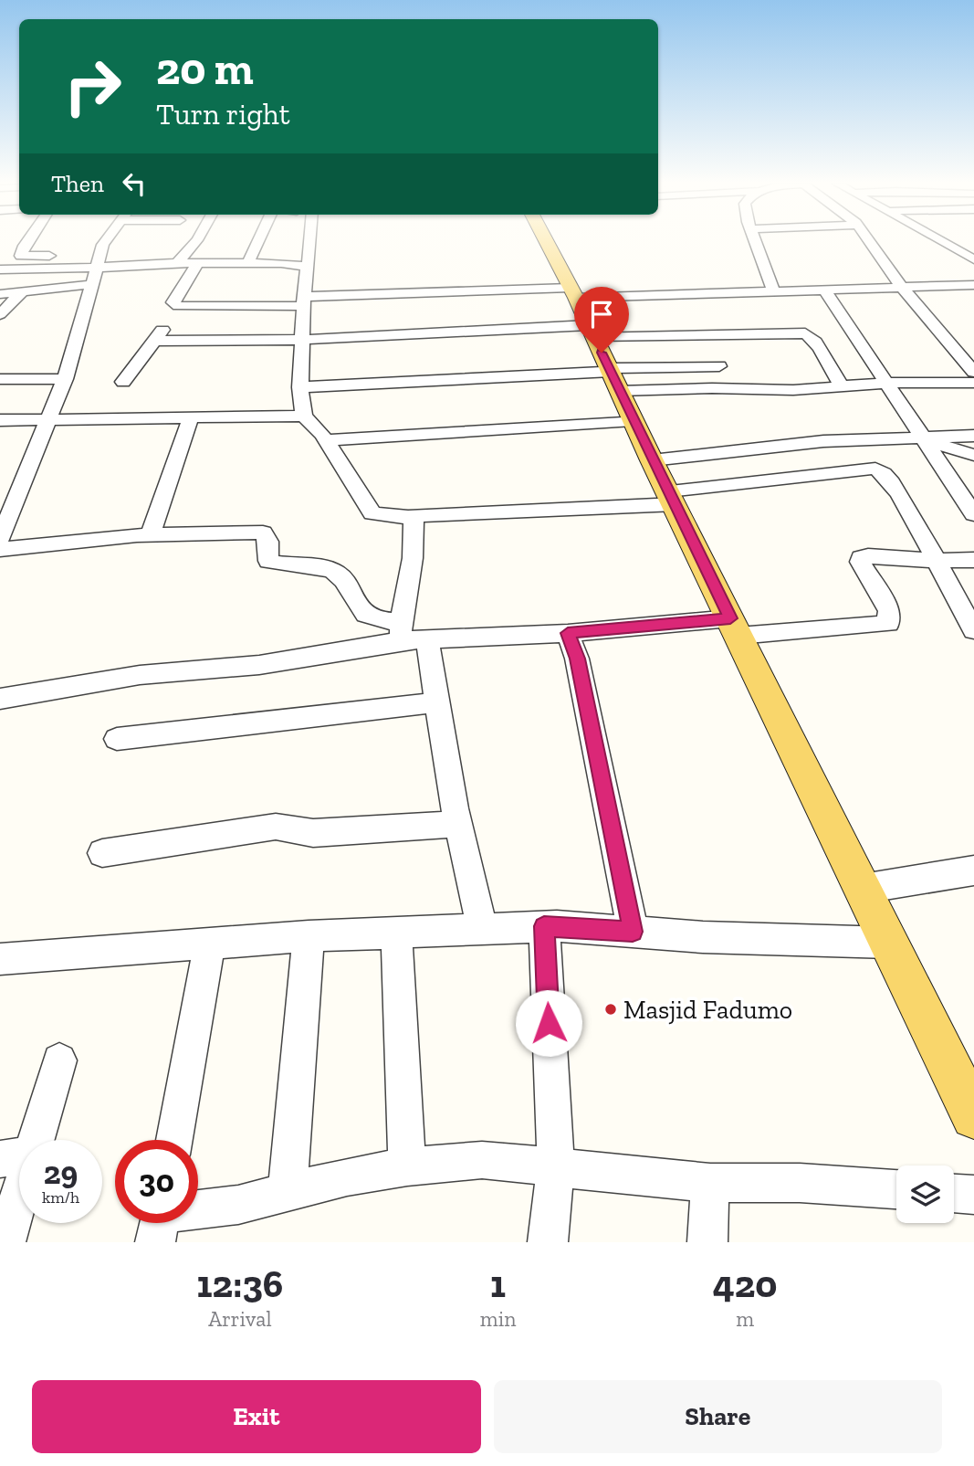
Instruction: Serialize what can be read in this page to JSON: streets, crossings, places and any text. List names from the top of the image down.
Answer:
{
  "places": ["Masjid Fadumo"],
  "page": {
    "turn": ["20 m", "Turn right"],
    "then": "Then",
    "speed": "29 km/h",
    "limit": "30",
    "eta": [
      "12:36",
      "Arrival",
      "1",
      "min",
      "420",
      "m"
    ],
    "buttons": ["Exit", "Share"]
  }
}
